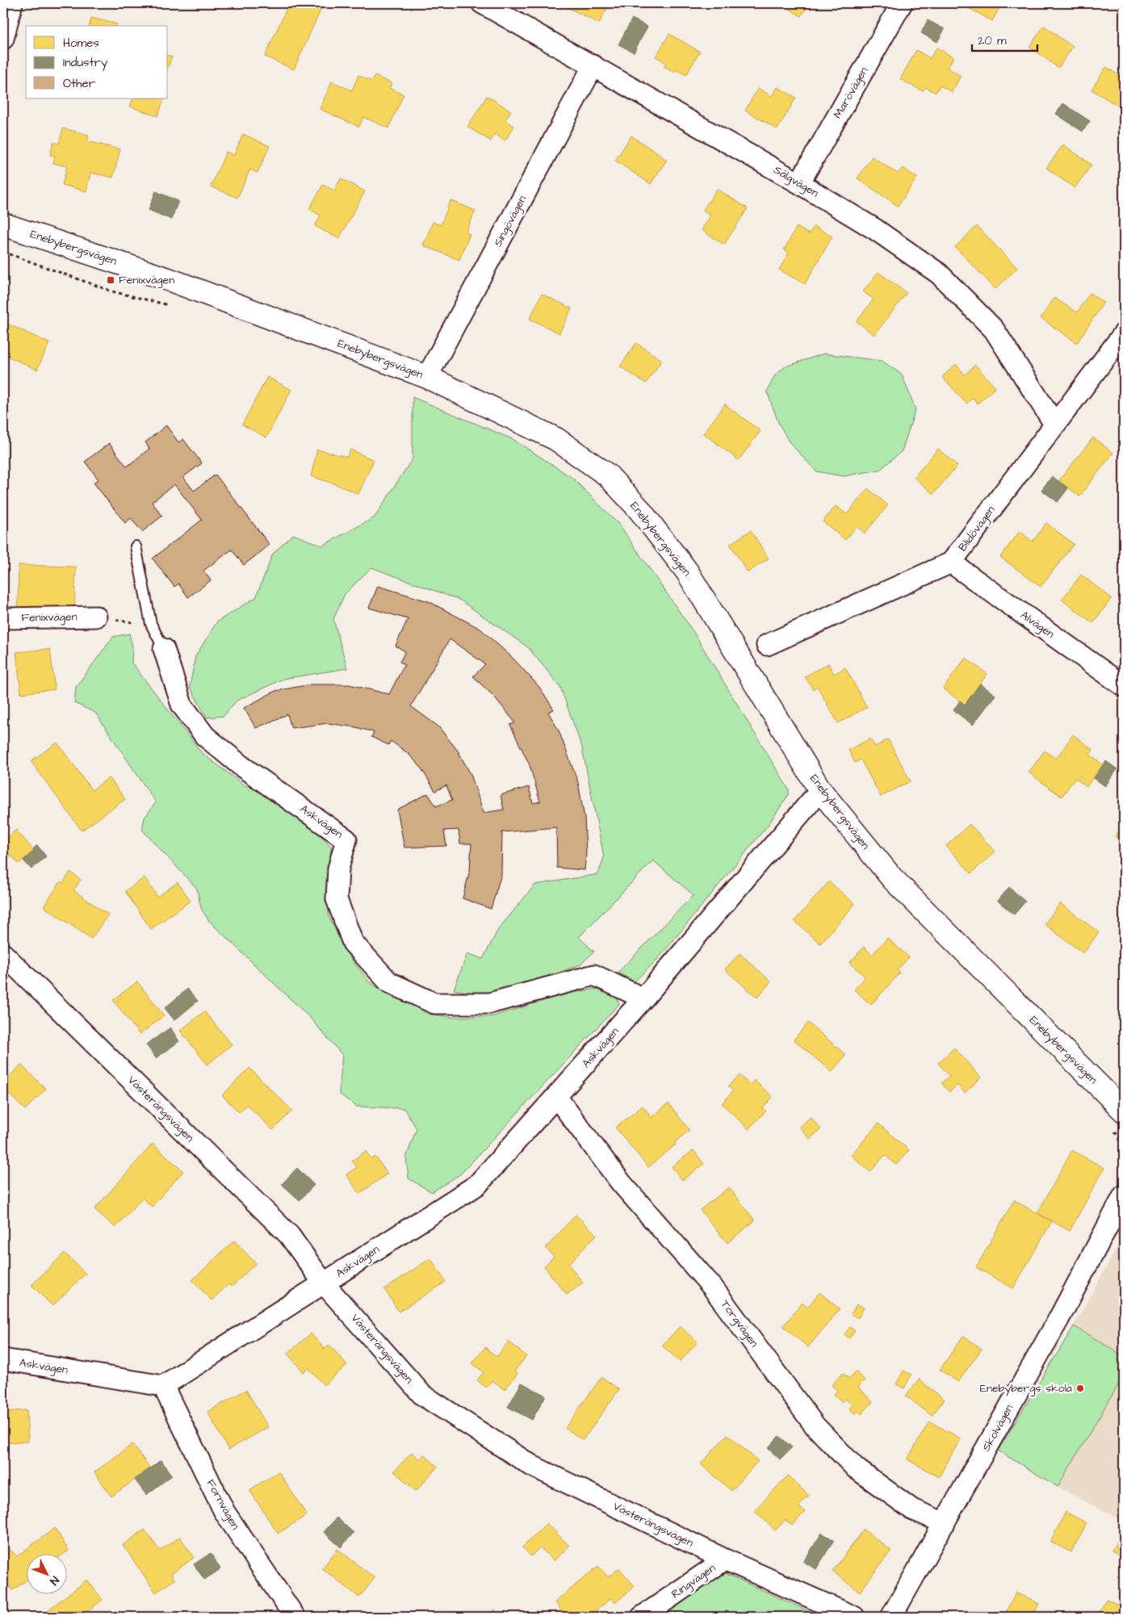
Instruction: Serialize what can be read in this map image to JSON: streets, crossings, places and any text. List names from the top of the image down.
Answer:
{
  "streets": {
    "main road": ["Enebybergsvägen"],
    "street": [
      "Marövägen",
      "Sälgvägen",
      "Singövägen",
      "Blidövägen",
      "Fenixvägen",
      "Alvägen",
      "Askvägen",
      "Västerängsvägen",
      "Torgvägen",
      "Skolvägen",
      "Fornvägen",
      "Ringvägen"
    ]
  },
  "crossings": [
    ["Marövägen", "Sälgvägen"],
    ["Sälgvägen", "Singövägen"],
    ["Sälgvägen", "Blidövägen"],
    ["Singövägen", "Enebybergsvägen"],
    ["Enebybergsvägen", "Askvägen"],
    ["Blidövägen", "Alvägen"],
    ["Askvägen", "Västerängsvägen"],
    ["Askvägen", "Torgvägen"],
    ["Askvägen", "Fornvägen"],
    ["Västerängsvägen", "Ringvägen"],
    ["Torgvägen", "Skolvägen"]
  ],
  "places": {
    "transit": ["Fenixvägen"],
    "other": ["Enebybergs skola"]
  },
  "legend": ["Homes", "Industry", "Other"],
  "scale_bar": "20 m",
  "north": "bottom right"
}
